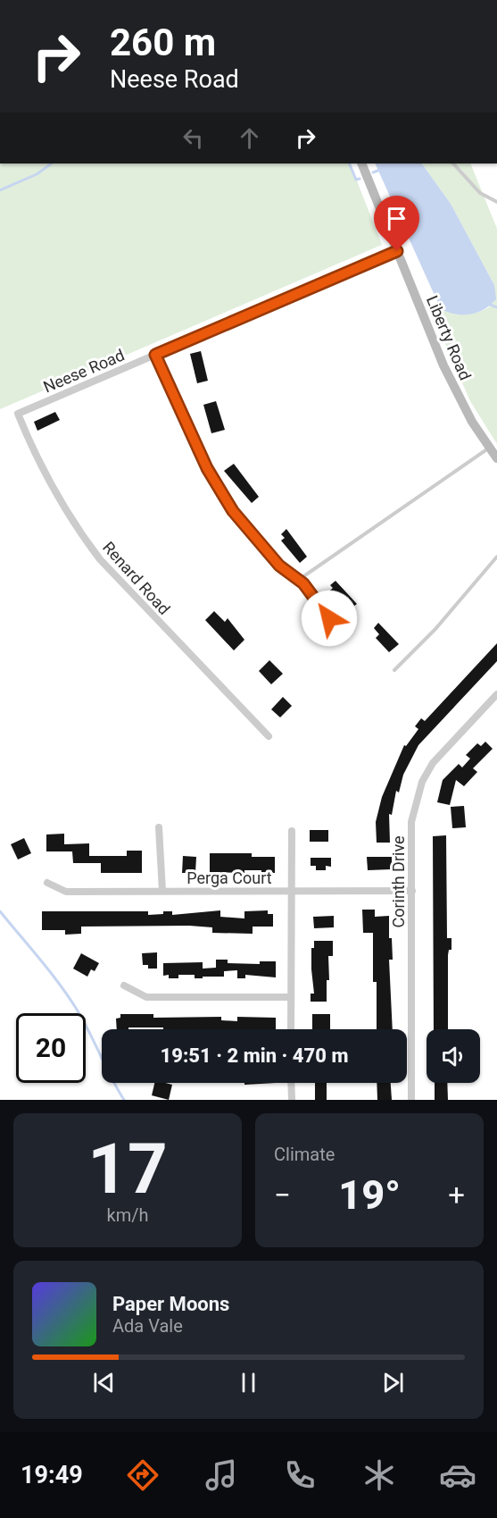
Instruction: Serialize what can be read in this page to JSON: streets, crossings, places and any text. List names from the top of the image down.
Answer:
{
  "streets": {
    "street": [
      "Liberty Road",
      "Neese Road",
      "Renard Road",
      "Perga Court",
      "Corinth Drive"
    ]
  },
  "crossings": [
    ["Liberty Road", "Neese Road"],
    ["Neese Road", "Renard Road"],
    ["Perga Court", "Corinth Drive"]
  ],
  "page": {
    "turn": ["260 m", "Neese Road"],
    "limit": "20",
    "trip": "19:51 · 2 min · 470 m",
    "tile": [
      ["17", "km/h"],
      "Climate"
    ],
    "heat": ["−", "19°", "+"],
    "song": ["Paper Moons", "Ada Vale"],
    "tabs": "19:49"
  }
}
